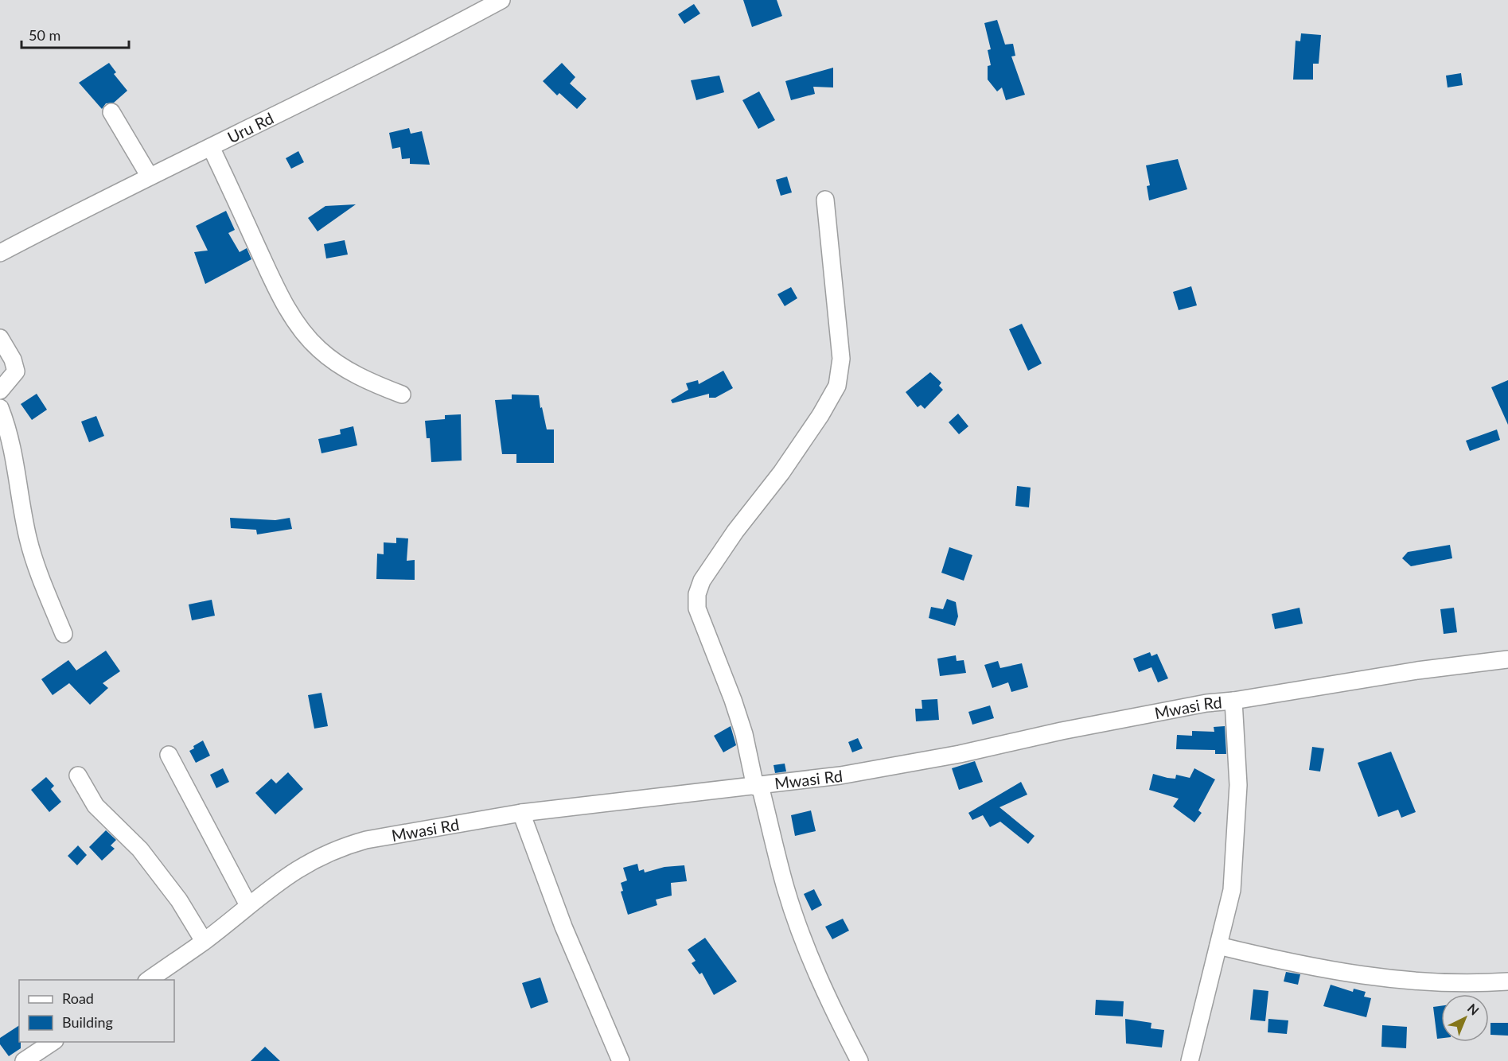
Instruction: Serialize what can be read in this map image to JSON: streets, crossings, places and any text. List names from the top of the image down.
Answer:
{
  "streets": {
    "street": ["Uru Rd", "Mwasi Rd"]
  },
  "legend": ["Road", "Building"],
  "scale_bar": "50 m",
  "north": "top right"
}
